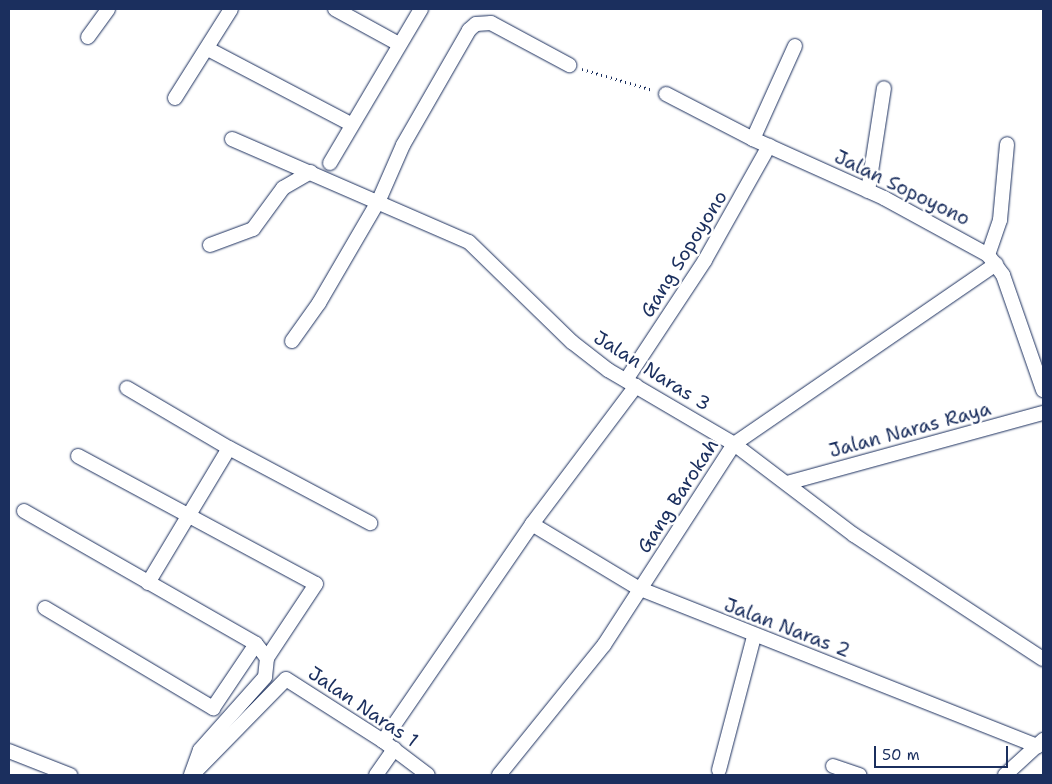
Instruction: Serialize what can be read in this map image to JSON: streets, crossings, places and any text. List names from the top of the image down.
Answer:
{
  "streets": {
    "street": [
      "Jalan Sopoyono",
      "Gang Sopoyono",
      "Jalan Naras 3",
      "Jalan Naras Raya",
      "Gang Barokah",
      "Jalan Naras 2",
      "Jalan Naras 1"
    ]
  },
  "crossings": [
    ["Jalan Sopoyono", "Gang Sopoyono"],
    ["Jalan Sopoyono", "Gang Barokah"],
    ["Gang Sopoyono", "Jalan Naras 3"],
    ["Gang Sopoyono", "Jalan Naras 2"],
    ["Gang Sopoyono", "Jalan Naras 1"],
    ["Jalan Naras 3", "Jalan Naras Raya"],
    ["Jalan Naras 3", "Gang Barokah"],
    ["Gang Barokah", "Jalan Naras 2"]
  ],
  "scale_bar": "50 m"
}
